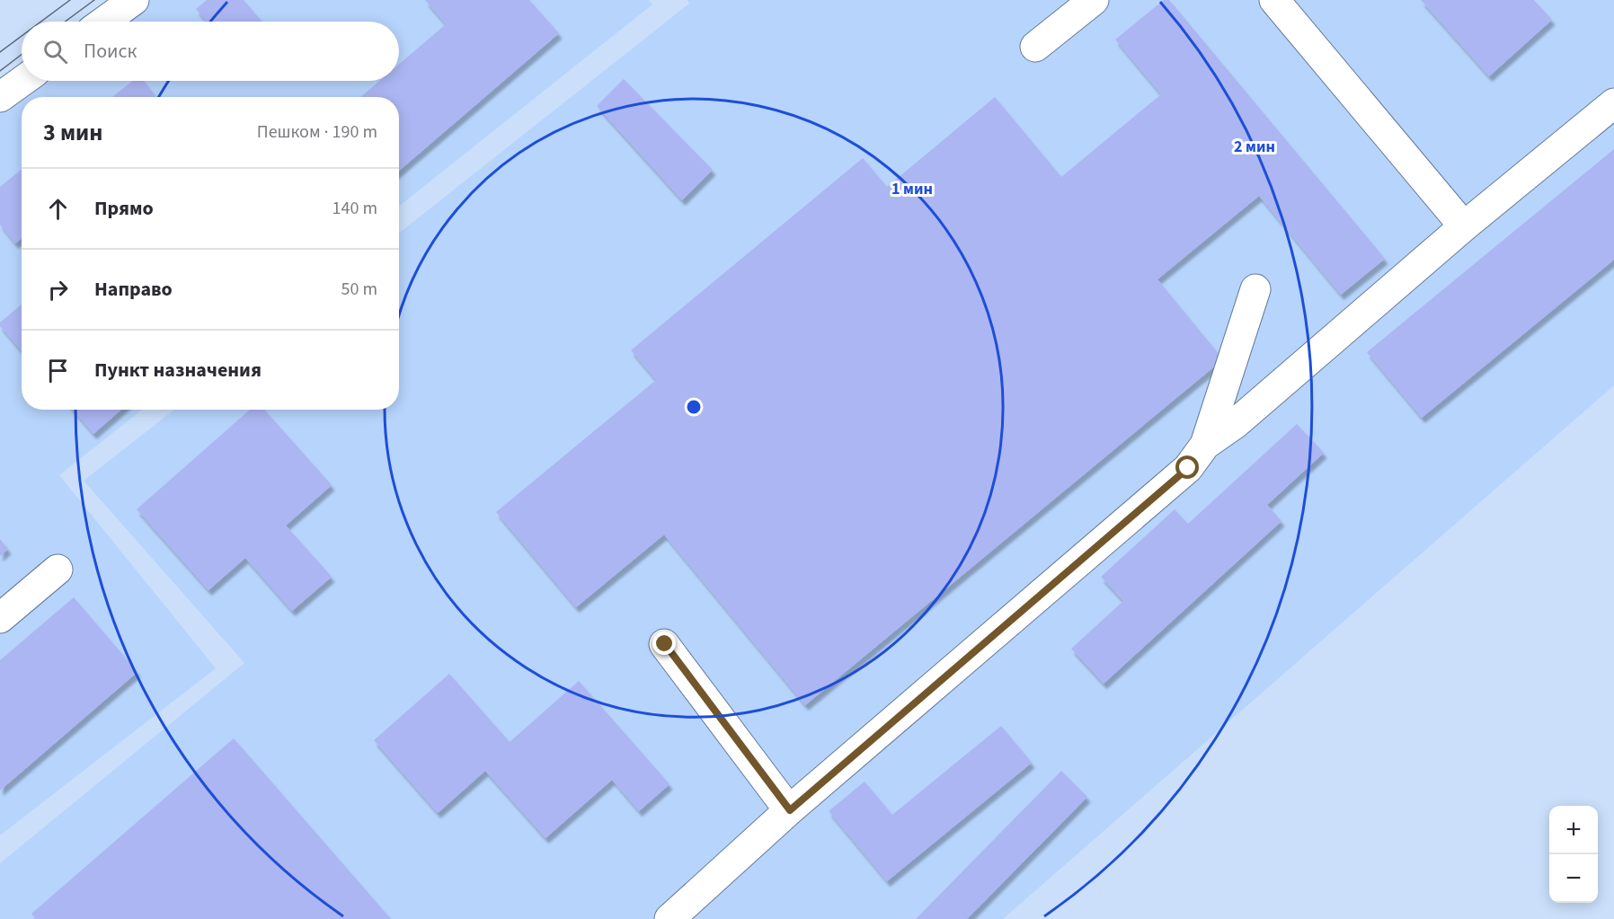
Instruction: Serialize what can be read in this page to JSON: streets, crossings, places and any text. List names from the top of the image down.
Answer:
{
  "page": {
    "search": "Поиск",
    "heading": ["3 мин", "Пешком · 190 m"],
    "list": [
      ["Прямо", "140 m"],
      ["Направо", "50 m"],
      "Пункт назначения"
    ],
    "map_buttons": ["+", "−"]
  },
  "rings": ["2 мин", "1 мин"]
}
